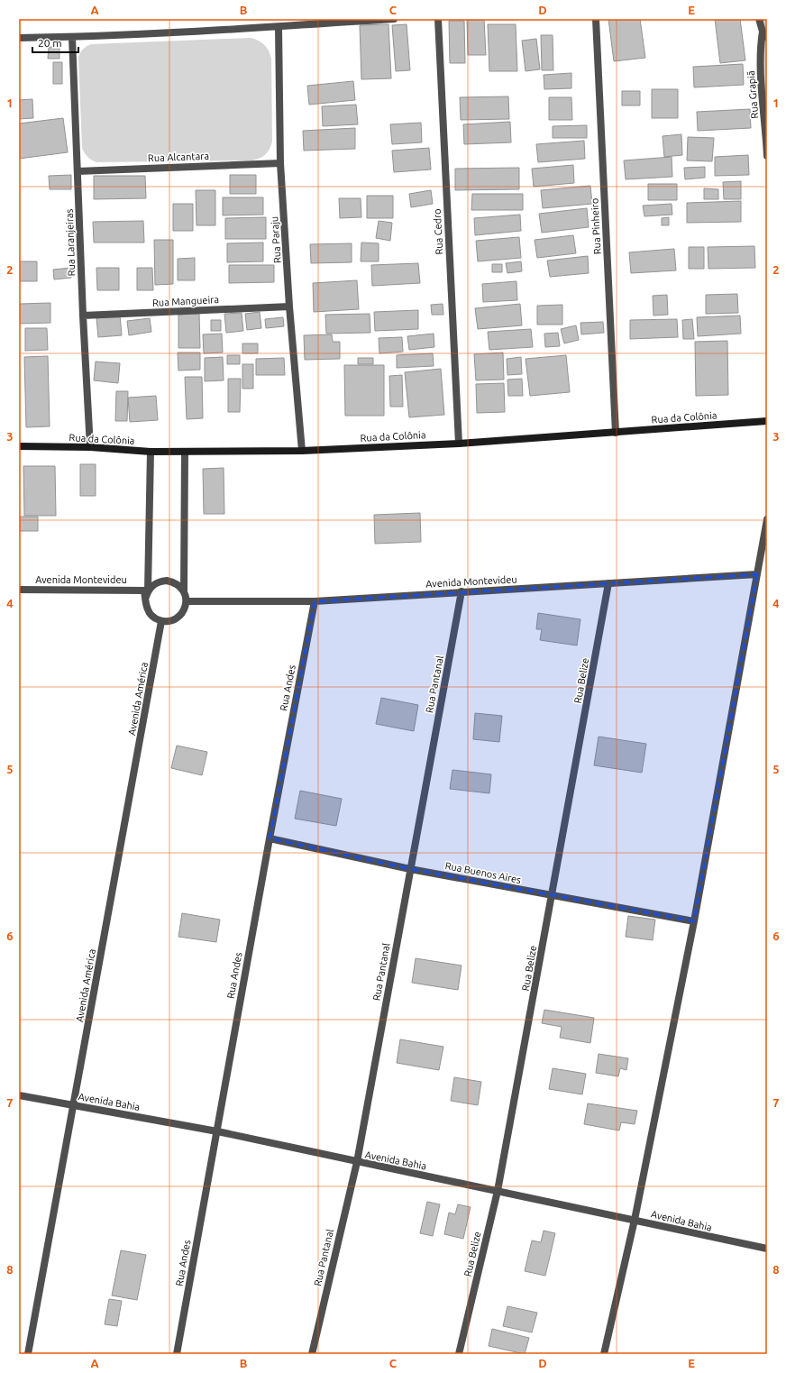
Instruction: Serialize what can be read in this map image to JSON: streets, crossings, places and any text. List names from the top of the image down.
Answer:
{
  "streets": {
    "main road": ["Rua da Colônia"],
    "street": [
      "Rua Grapiã",
      "Rua Alcantara",
      "Rua Pinheiro",
      "Rua Cedro",
      "Rua Paraju",
      "Rua Laranjeiras",
      "Rua Mangueira",
      "Avenida Montevideu",
      "Rua Belize",
      "Rua Pantanal",
      "Rua Andes",
      "Avenida América",
      "Rua Buenos Aires",
      "Avenida Bahia"
    ]
  },
  "crossings": [
    ["Rua Alcantara", "Rua Paraju"],
    ["Rua Alcantara", "Rua Laranjeiras"],
    ["Rua Pinheiro", "Rua da Colônia"],
    ["Rua Cedro", "Rua da Colônia"],
    ["Rua Paraju", "Rua Mangueira"],
    ["Rua Paraju", "Rua da Colônia"],
    ["Rua Laranjeiras", "Rua Mangueira"],
    ["Rua Laranjeiras", "Rua da Colônia"],
    ["Avenida Montevideu", "Rua Belize"],
    ["Avenida Montevideu", "Rua Pantanal"],
    ["Avenida Montevideu", "Rua Andes"],
    ["Avenida Montevideu", "Avenida América"],
    ["Rua Belize", "Rua Buenos Aires"],
    ["Rua Belize", "Avenida Bahia"],
    ["Rua Pantanal", "Rua Buenos Aires"],
    ["Rua Pantanal", "Avenida Bahia"],
    ["Rua Andes", "Rua Buenos Aires"],
    ["Rua Andes", "Avenida Bahia"],
    ["Avenida América", "Avenida Bahia"]
  ],
  "scale_bar": "20 m",
  "grid": {
    "columns": [
      "A",
      "B",
      "C",
      "D",
      "E"
    ],
    "rows": [
      "1",
      "2",
      "3",
      "4",
      "5",
      "6",
      "7",
      "8"
    ]
  }
}
